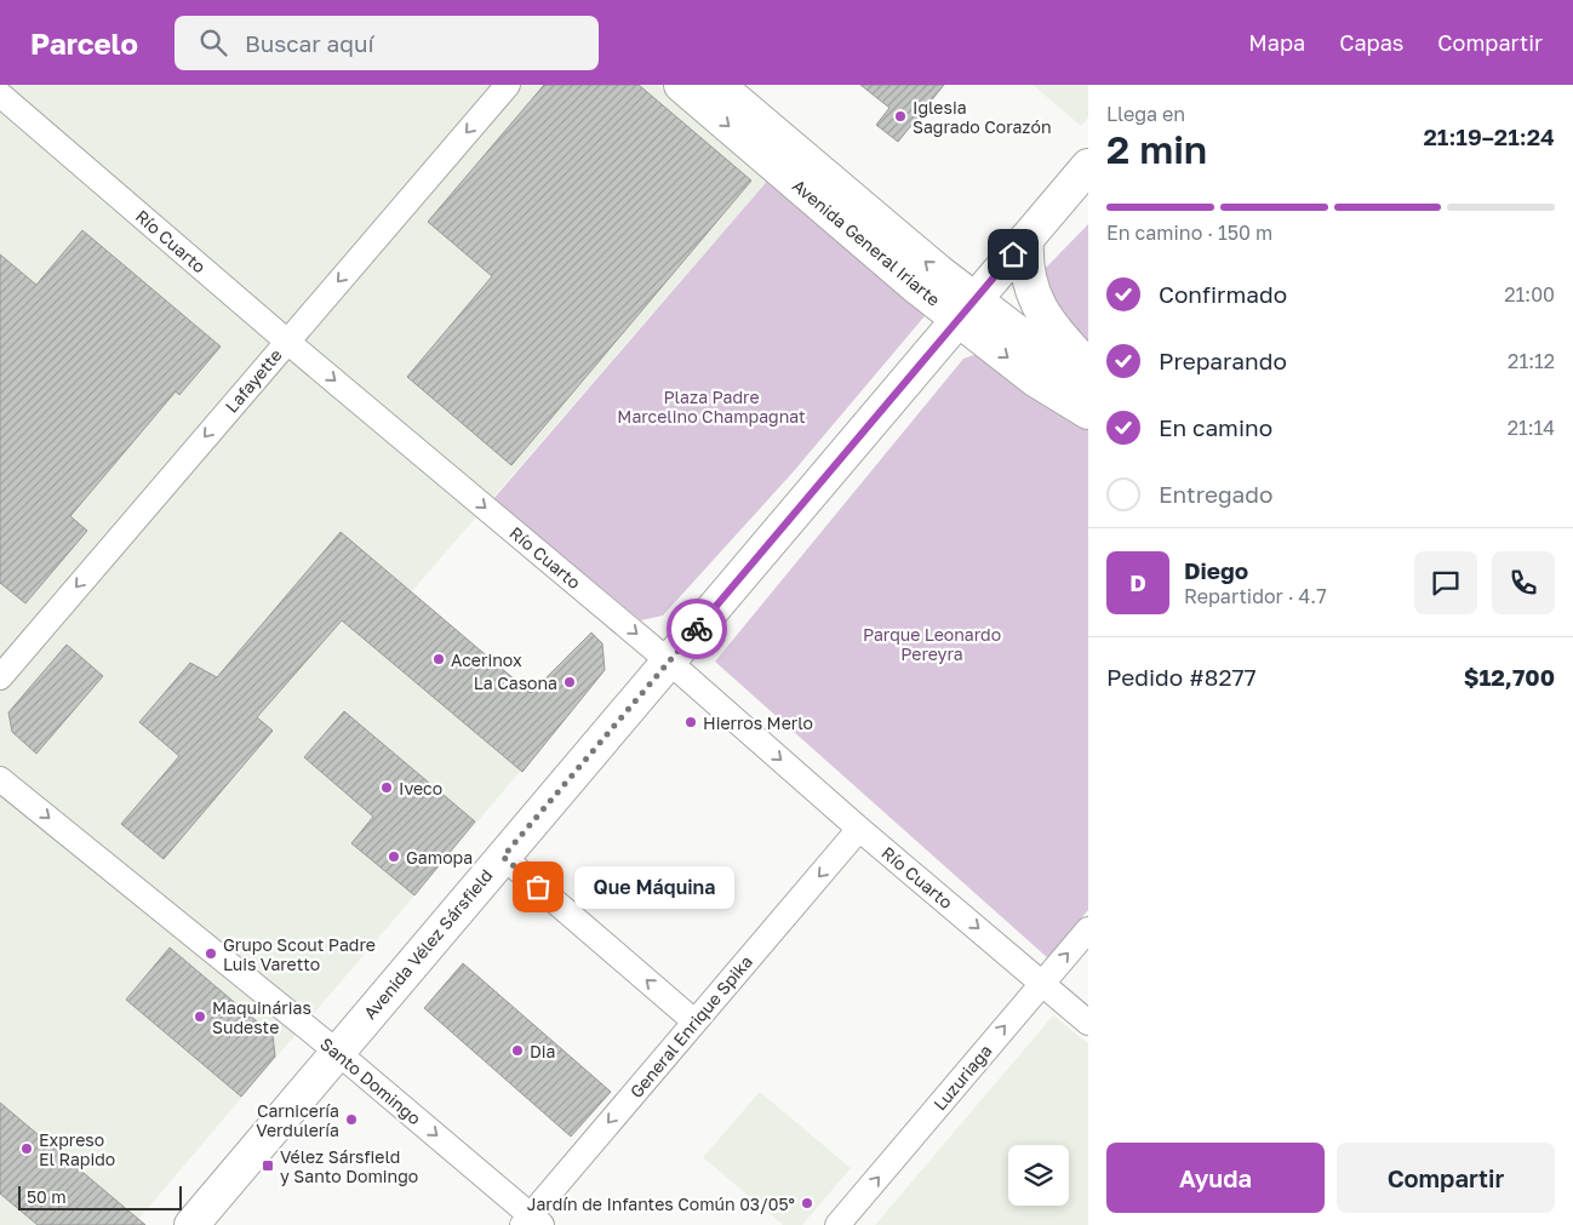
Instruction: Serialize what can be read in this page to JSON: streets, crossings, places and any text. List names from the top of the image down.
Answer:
{
  "streets": {
    "main road": ["Avenida General Iriarte", "Avenida Vélez Sársfield"],
    "street": [
      "Río Cuarto",
      "Lafayette",
      "General Enrique Spika",
      "Luzuriaga",
      "Santo Domingo"
    ]
  },
  "crossings": [
    ["Río Cuarto", "Lafayette"],
    ["Río Cuarto", "Avenida Vélez Sársfield"],
    ["Río Cuarto", "General Enrique Spika"],
    ["Río Cuarto", "Luzuriaga"],
    ["Avenida General Iriarte", "Avenida Vélez Sársfield"],
    ["Avenida Vélez Sársfield", "Santo Domingo"],
    ["General Enrique Spika", "Santo Domingo"]
  ],
  "one_way": [
    "Río Cuarto",
    "Lafayette",
    "General Enrique Spika",
    "Luzuriaga",
    "Santo Domingo"
  ],
  "parks": ["Plaza Padre Marcelino Champagnat", "Parque Leonardo Pereyra"],
  "places": {
    "other": [
      "Iglesia Sagrado Corazón",
      "Acerinox",
      "La Casona",
      "Hierros Merlo",
      "Iveco",
      "Gamopa",
      "Que Máquina",
      "Grupo Scout Padre Luis Varetto",
      "Maquinárias Sudeste",
      "Dia",
      "Carnicería Verdulería",
      "Expreso El Rapido",
      "Jardín de Infantes Común 03/05°"
    ],
    "transit": ["Vélez Sársfield y Santo Domingo"]
  },
  "scale_bar": "50 m",
  "page": {
    "header": "Parcelo",
    "search": "Buscar aquí",
    "nav": ["Mapa", "Capas", "Compartir"],
    "heading": ["2 min", "Llega en", "21:19–21:24"],
    "panel": [
      "Diego",
      "Repartidor · 4.7",
      "Pedido #8277",
      "$12,700"
    ],
    "bar": "En camino · 150 m",
    "list": [
      ["Confirmado", "21:00"],
      ["Preparando", "21:12"],
      ["En camino", "21:14"],
      "Entregado"
    ],
    "round": "D",
    "bubble": "Que Máquina",
    "buttons": ["Ayuda", "Compartir"],
    "scale": "50 m"
  }
}
